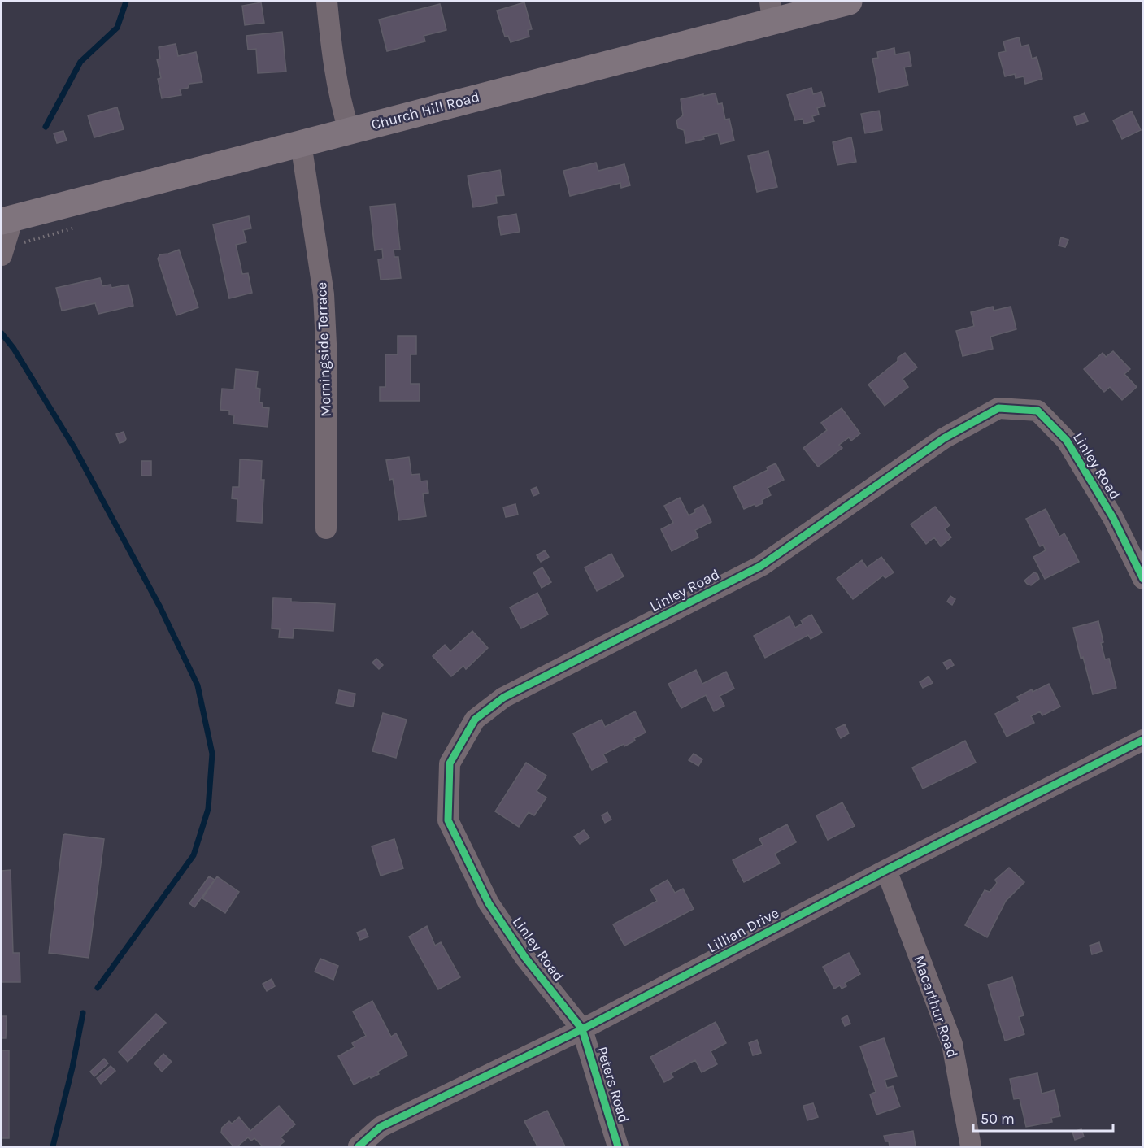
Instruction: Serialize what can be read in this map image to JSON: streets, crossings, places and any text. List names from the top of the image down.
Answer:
{
  "streets": {
    "main road": ["Church Hill Road"],
    "street": [
      "Morningside Terrace",
      "Linley Road",
      "Lillian Drive",
      "Macarthur Road",
      "Peters Road"
    ]
  },
  "crossings": [
    ["Church Hill Road", "Morningside Terrace"],
    ["Linley Road", "Lillian Drive"],
    ["Linley Road", "Peters Road"],
    ["Lillian Drive", "Macarthur Road"],
    ["Lillian Drive", "Peters Road"]
  ],
  "scale_bar": "50 m"
}
